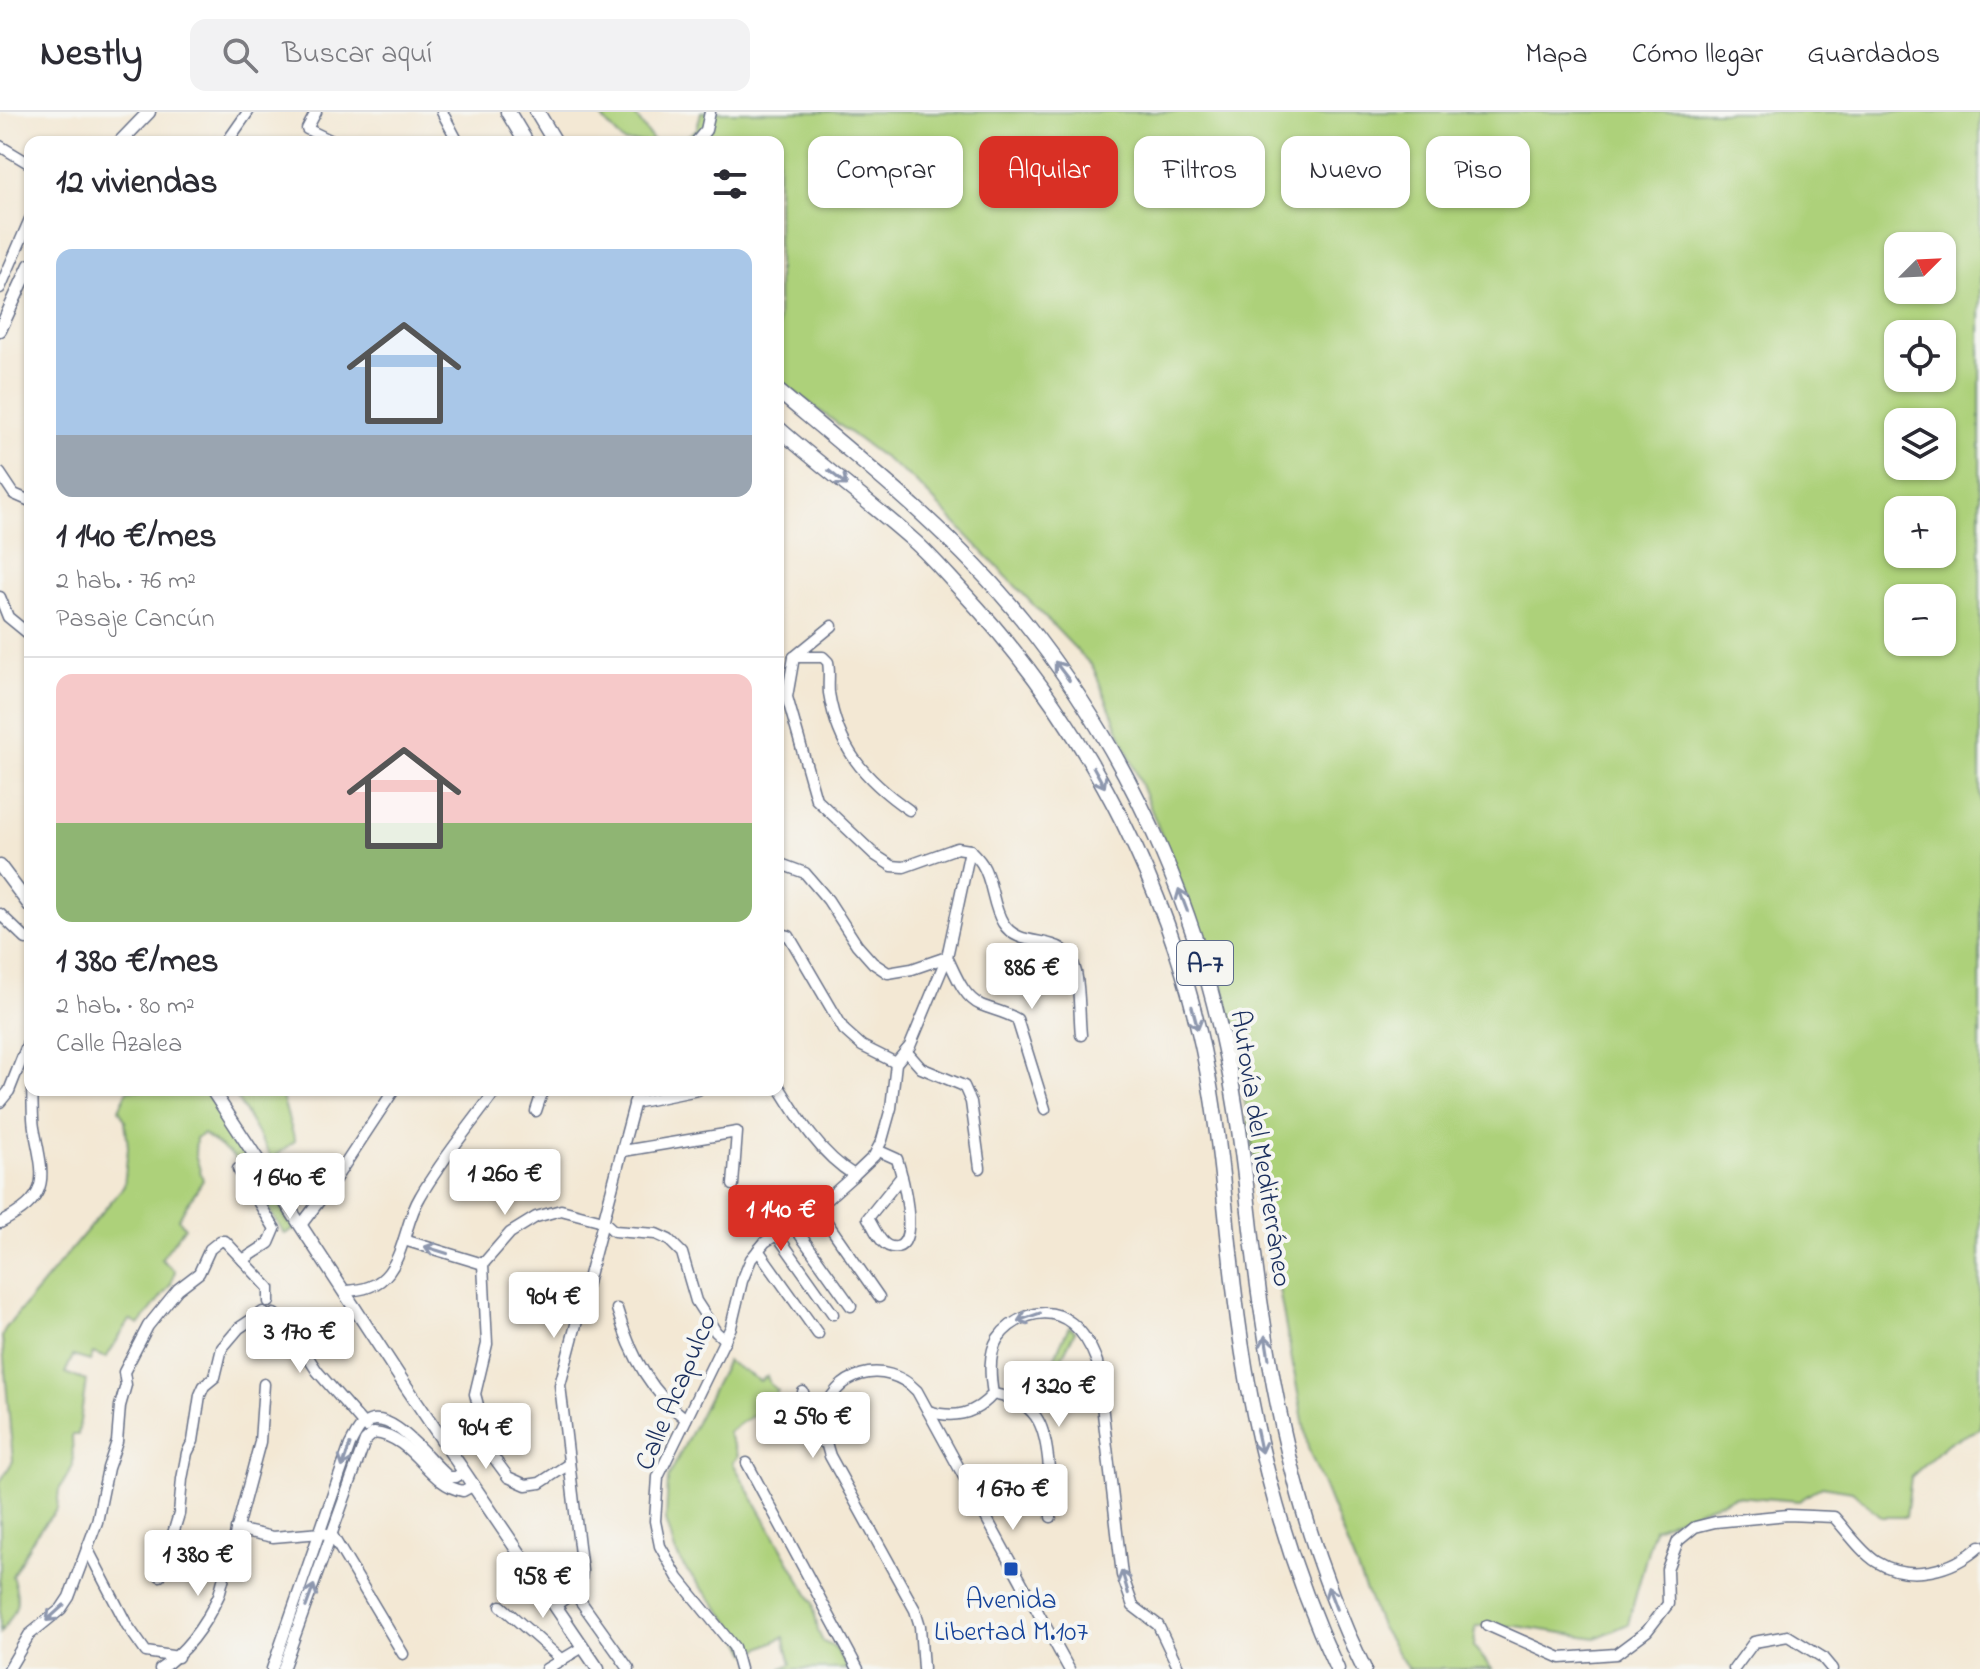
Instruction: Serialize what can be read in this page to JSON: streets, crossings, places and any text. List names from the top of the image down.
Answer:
{
  "streets": {
    "highway": ["A-7", "Autovía del Mediterráneo"],
    "street": ["Calle Acapulco"]
  },
  "places": {
    "transit": ["Avenida Libertad M.107"]
  },
  "north": "top right",
  "page": {
    "header": "Nestly",
    "search": "Buscar aquí",
    "nav": ["Mapa", "Cómo llegar", "Guardados"],
    "chip": [
      "Comprar",
      "Alquilar",
      "Filtros",
      "Nuevo",
      "Piso"
    ],
    "heading": "12 viviendas",
    "map_buttons": ["+", "−"],
    "list": [
      {
        "name": "1 140 €/mes",
        "note": "2 hab. · 76 m² · Pasaje Cancún"
      },
      {
        "name": "1 380 €/mes",
        "note": "2 hab. · 80 m² · Calle Azalea"
      }
    ],
    "price": [
      "886 €",
      "1 260 €",
      "1 640 €",
      "1 140 €",
      "904 €",
      "3 170 €",
      "1 320 €",
      "2 590 €",
      "904 €",
      "1 670 €",
      "1 380 €",
      "958 €"
    ]
  }
}
